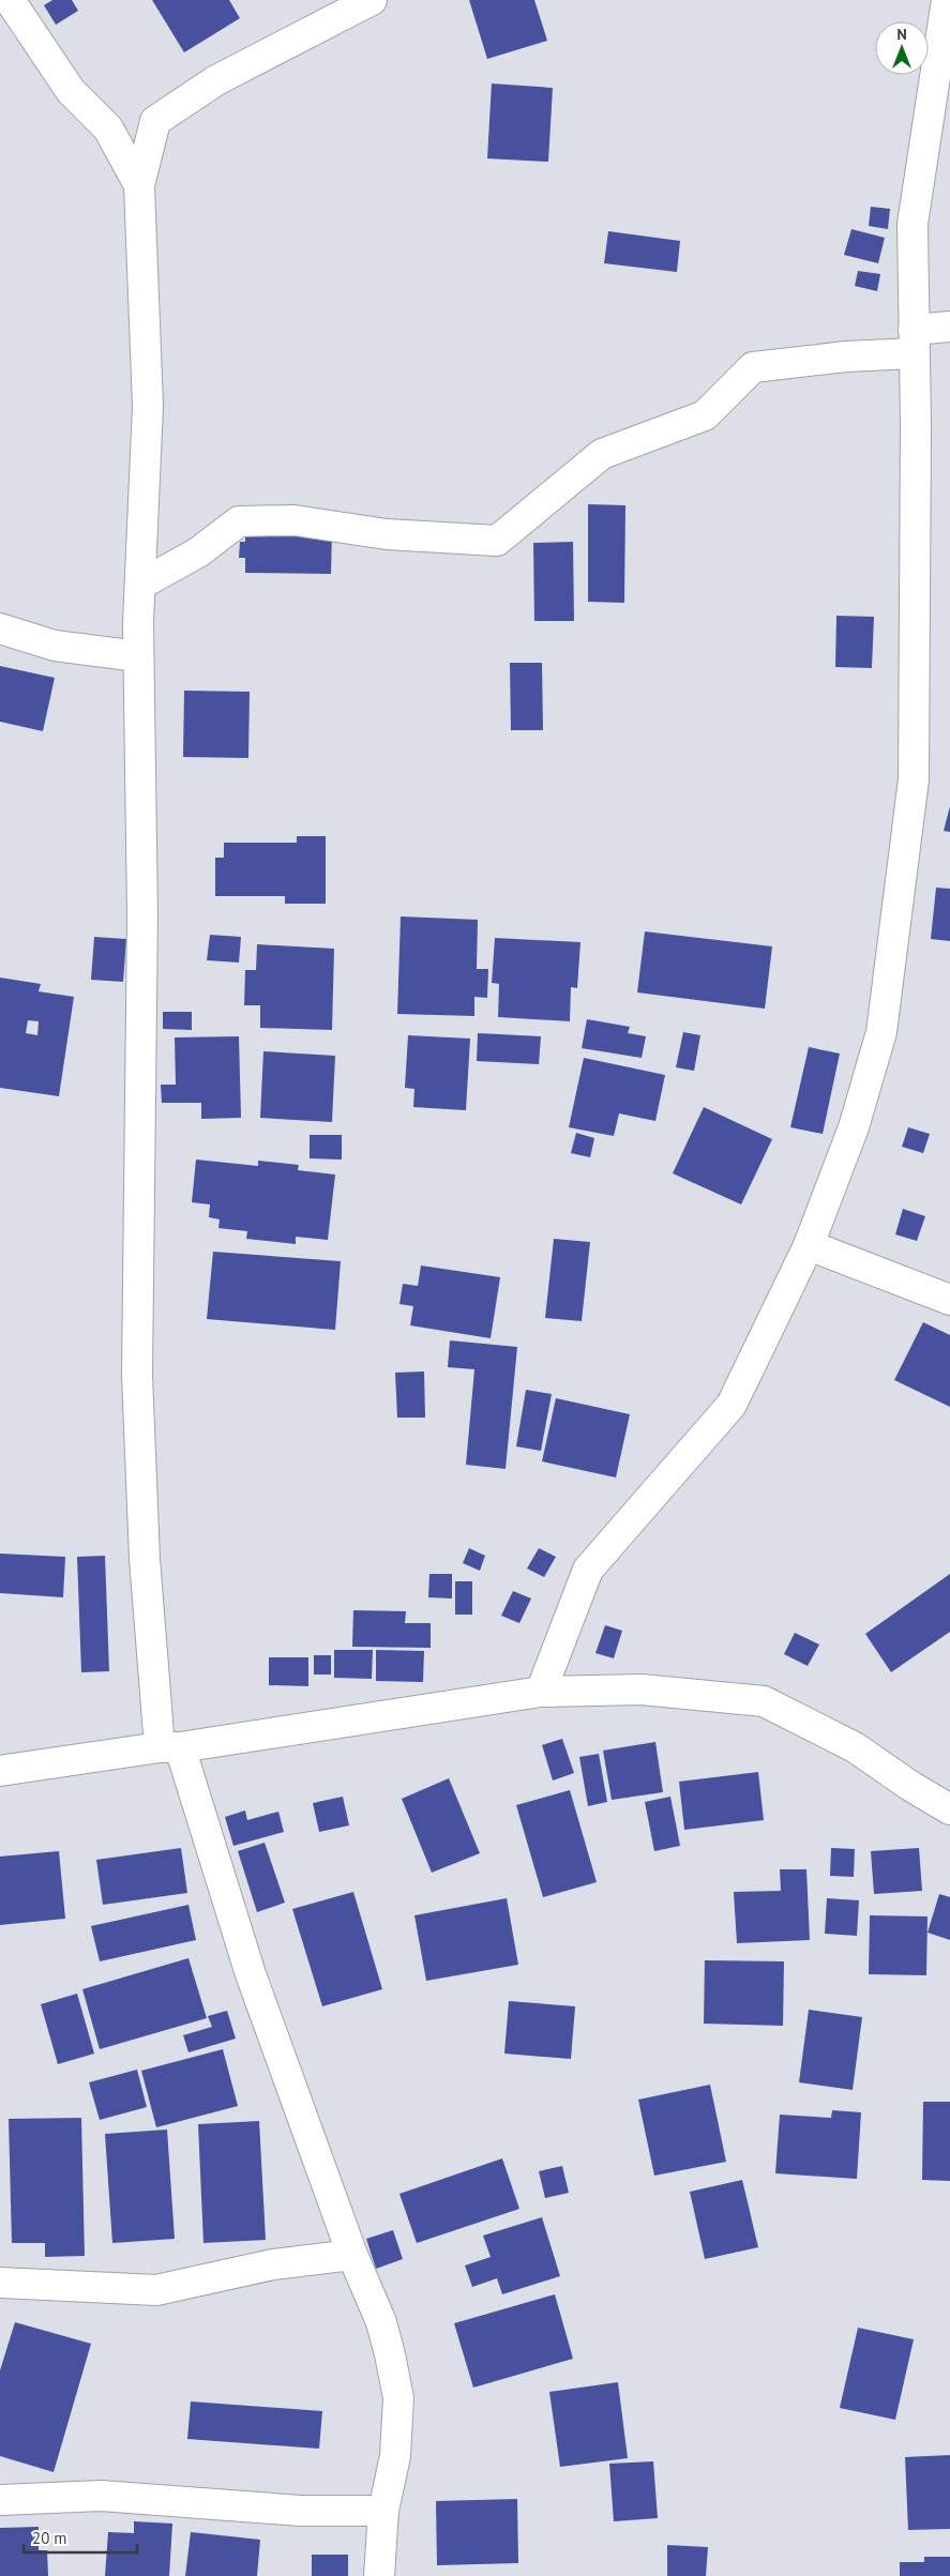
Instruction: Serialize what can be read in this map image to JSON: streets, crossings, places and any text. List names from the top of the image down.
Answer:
{
  "scale_bar": "20 m",
  "north": "top"
}
